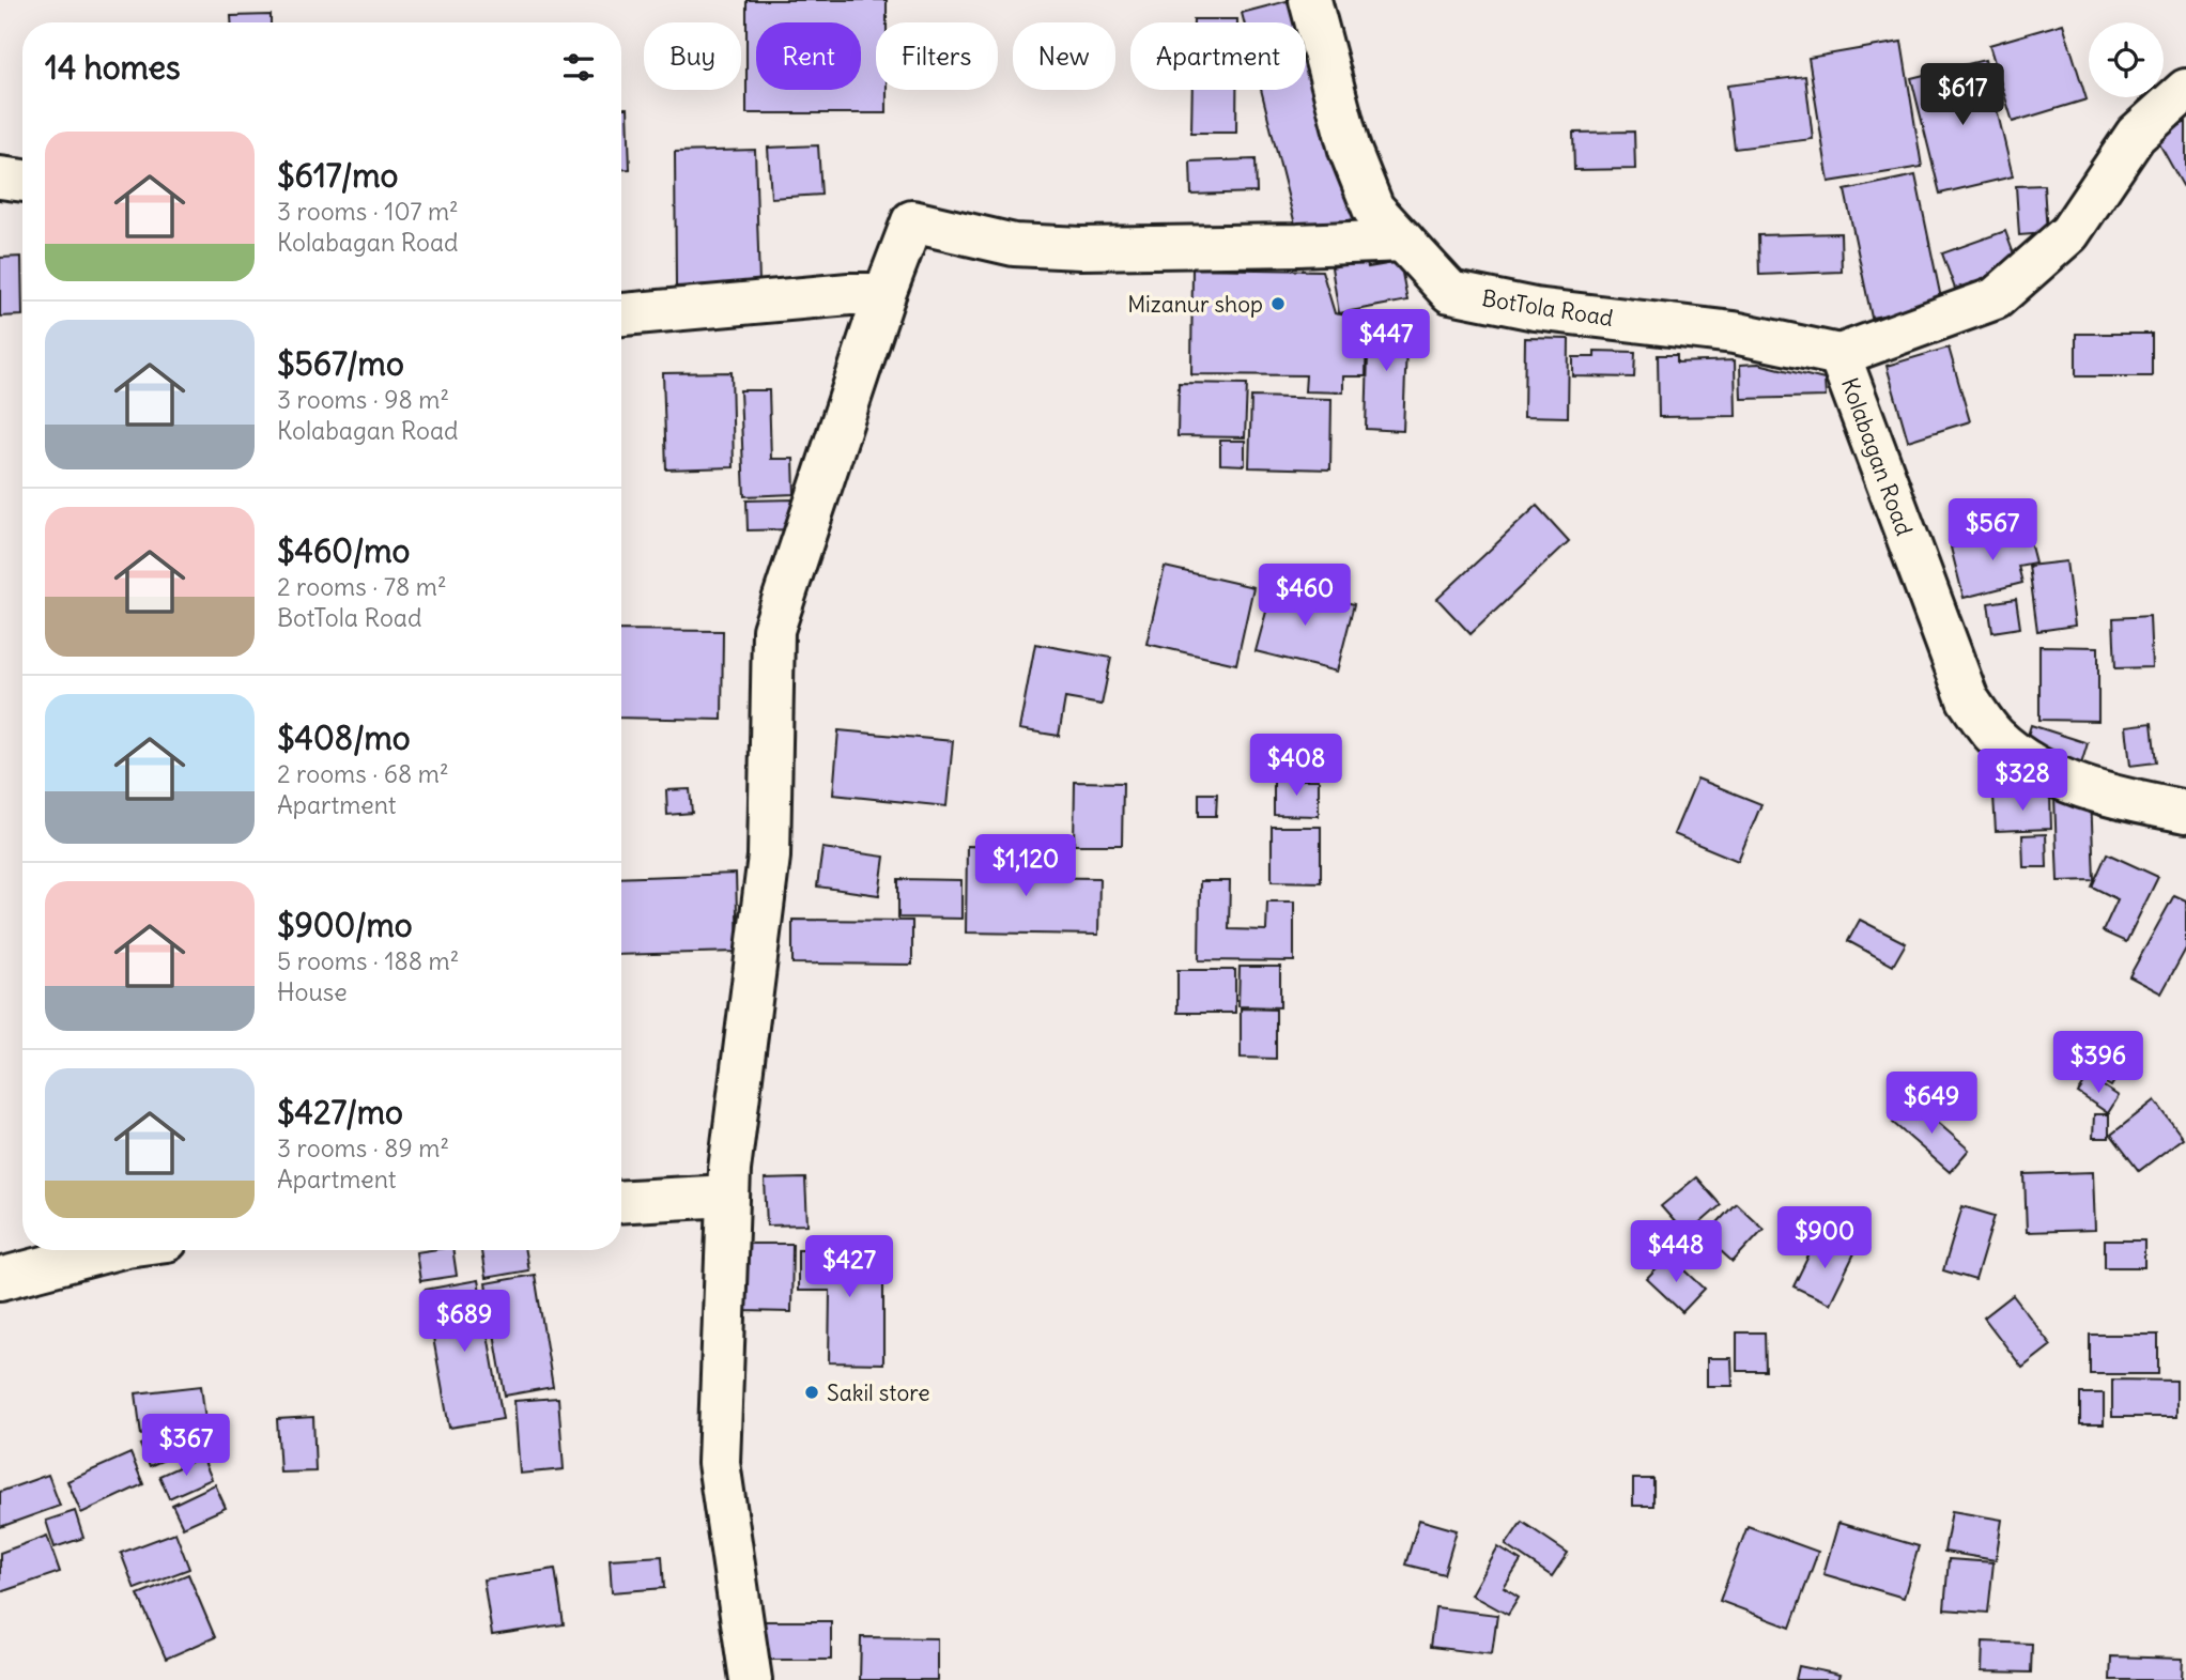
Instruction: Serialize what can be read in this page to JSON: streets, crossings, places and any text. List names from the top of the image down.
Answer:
{
  "streets": {
    "street": ["BotTola Road", "Kolabagan Road"]
  },
  "crossings": [
    ["BotTola Road", "Kolabagan Road"]
  ],
  "places": ["Mizanur shop", "Sakil store"],
  "page": {
    "chip": [
      "Buy",
      "Rent",
      "Filters",
      "New",
      "Apartment"
    ],
    "heading": "14 homes",
    "price": [
      "$617",
      "$447",
      "$567",
      "$460",
      "$408",
      "$328",
      "$1,120",
      "$396",
      "$649",
      "$900",
      "$448",
      "$427",
      "$689",
      "$367"
    ],
    "list": [
      {
        "name": "$617/mo",
        "note": "3 rooms · 107 m² · Kolabagan Road"
      },
      {
        "name": "$567/mo",
        "note": "3 rooms · 98 m² · Kolabagan Road"
      },
      {
        "name": "$460/mo",
        "note": "2 rooms · 78 m² · BotTola Road"
      },
      {
        "name": "$408/mo",
        "note": "2 rooms · 68 m² · Apartment"
      },
      {
        "name": "$900/mo",
        "note": "5 rooms · 188 m² · House"
      },
      {
        "name": "$427/mo",
        "note": "3 rooms · 89 m² · Apartment"
      }
    ]
  }
}
